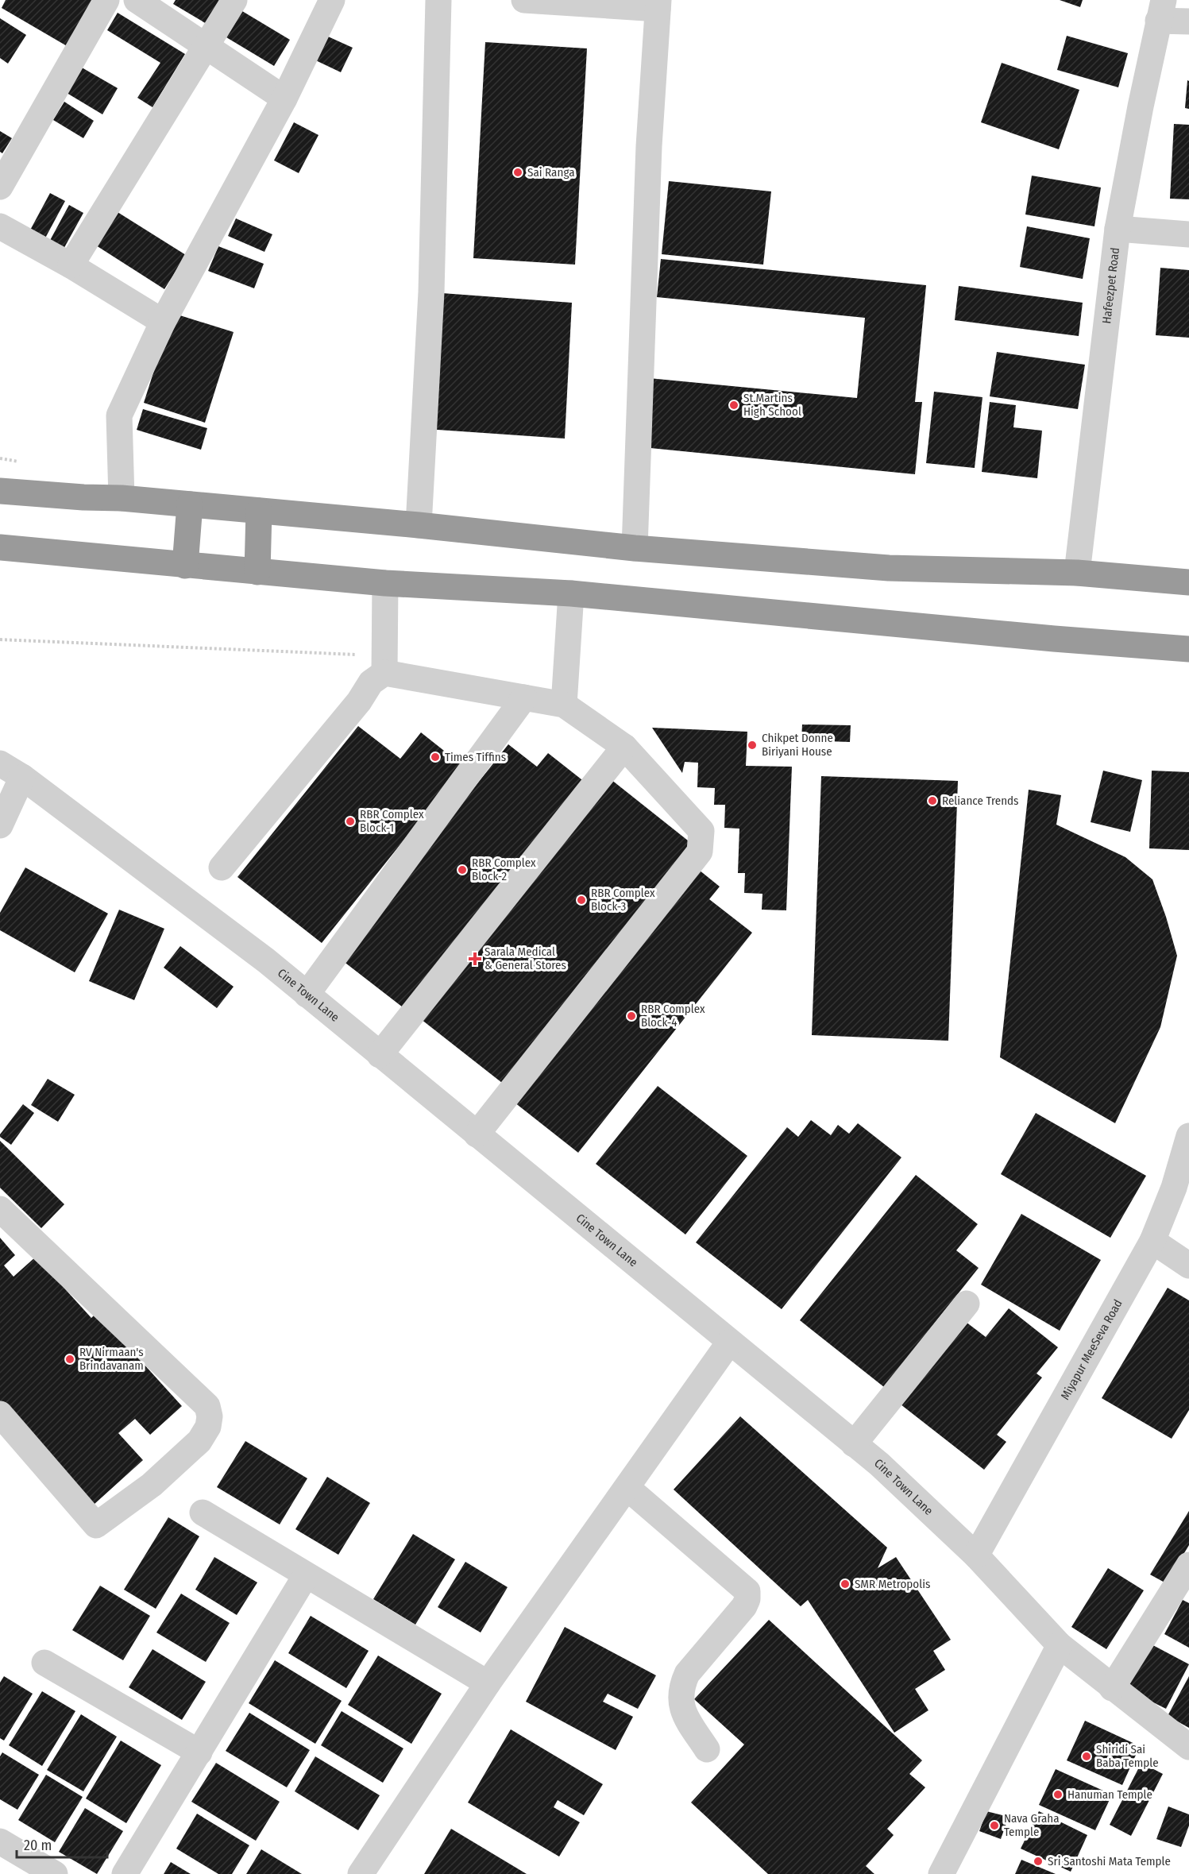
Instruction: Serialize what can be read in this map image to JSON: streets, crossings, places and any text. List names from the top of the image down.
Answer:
{
  "streets": {
    "street": ["Hafeezpet Road", "Cine Town Lane", "Miyapur MeeSeva Road"]
  },
  "crossings": [
    ["Cine Town Lane", "Miyapur MeeSeva Road"]
  ],
  "places": {
    "other": [
      "Sai Ranga",
      "St.Martins High School",
      "Chikpet Donne Biriyani House",
      "Times Tiffins",
      "Reliance Trends",
      "RBR Complex Block-1",
      "RBR Complex Block-2",
      "RBR Complex Block-3",
      "RBR Complex Block-4",
      "RV Nirmaan's Brindavanam",
      "SMR Metropolis",
      "Shiridi Sai Baba Temple",
      "Hanuman Temple",
      "Nava Graha Temple",
      "Sri Santoshi Mata Temple"
    ],
    "health": ["Sarala Medical & General Stores"]
  },
  "scale_bar": "20 m"
}
